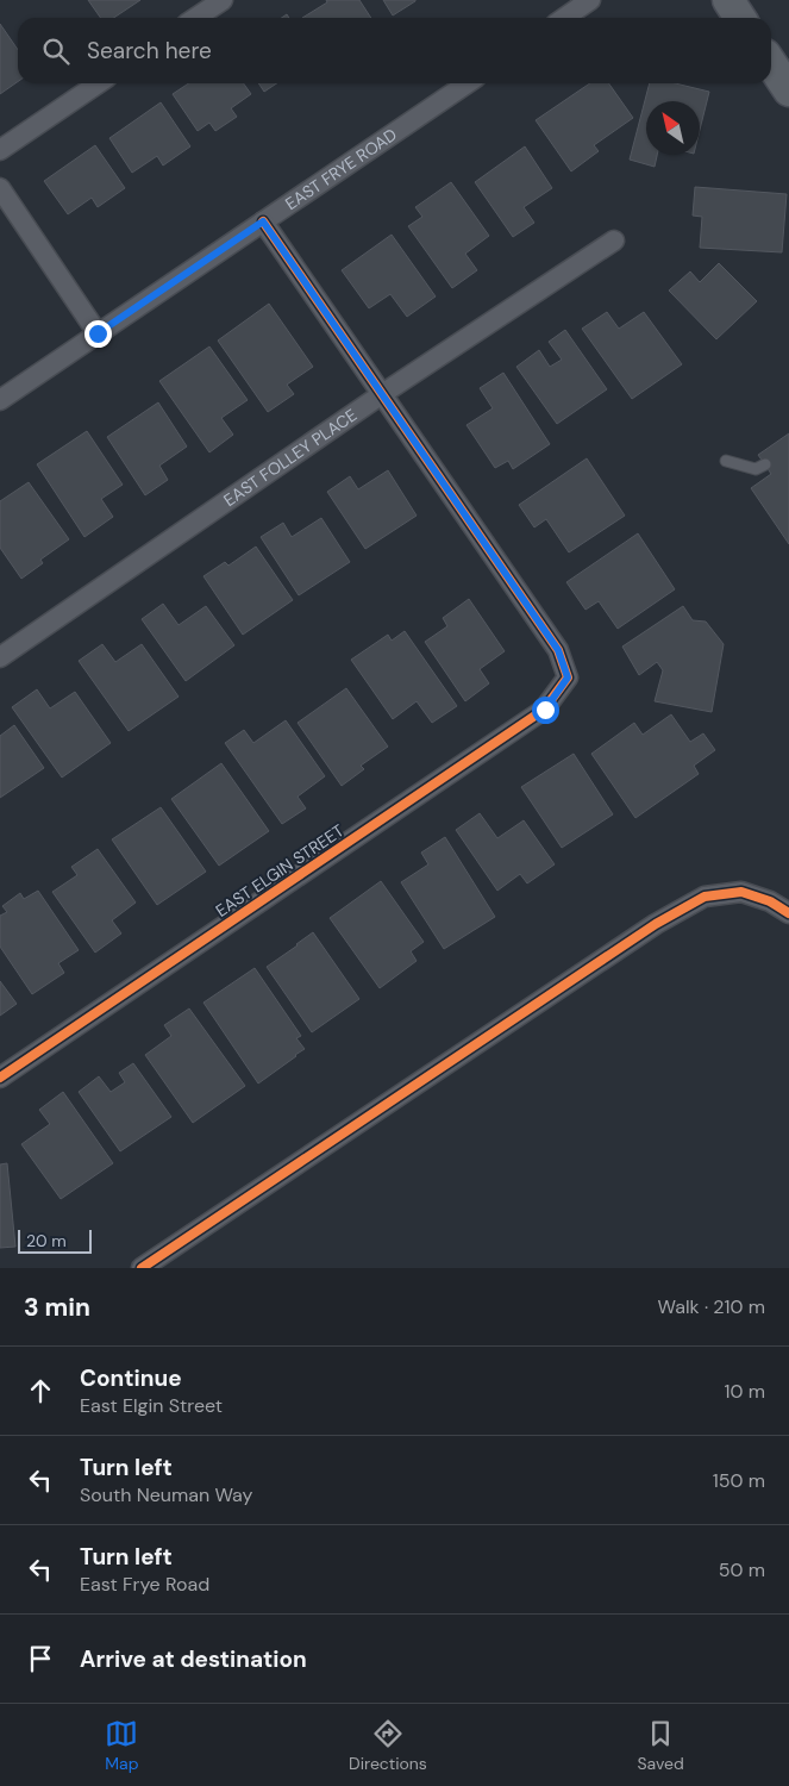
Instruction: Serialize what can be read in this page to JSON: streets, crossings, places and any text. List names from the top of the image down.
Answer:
{
  "streets": {
    "street": ["EAST FRYE ROAD", "EAST FOLLEY PLACE", "EAST ELGIN STREET"]
  },
  "crossings": [
    ["EAST FOLLEY PLACE", "EAST ELGIN STREET"]
  ],
  "scale_bar": "20 m",
  "north": "top left",
  "page": {
    "search": "Search here",
    "scale": "20 m",
    "heading": ["3 min", "Walk · 210 m"],
    "list": [
      ["Continue", "East Elgin Street", "10 m"],
      ["Turn left", "South Neuman Way", "150 m"],
      ["Turn left", "East Frye Road", "50 m"],
      "Arrive at destination"
    ],
    "nav": ["Map", "Directions", "Saved"]
  }
}
